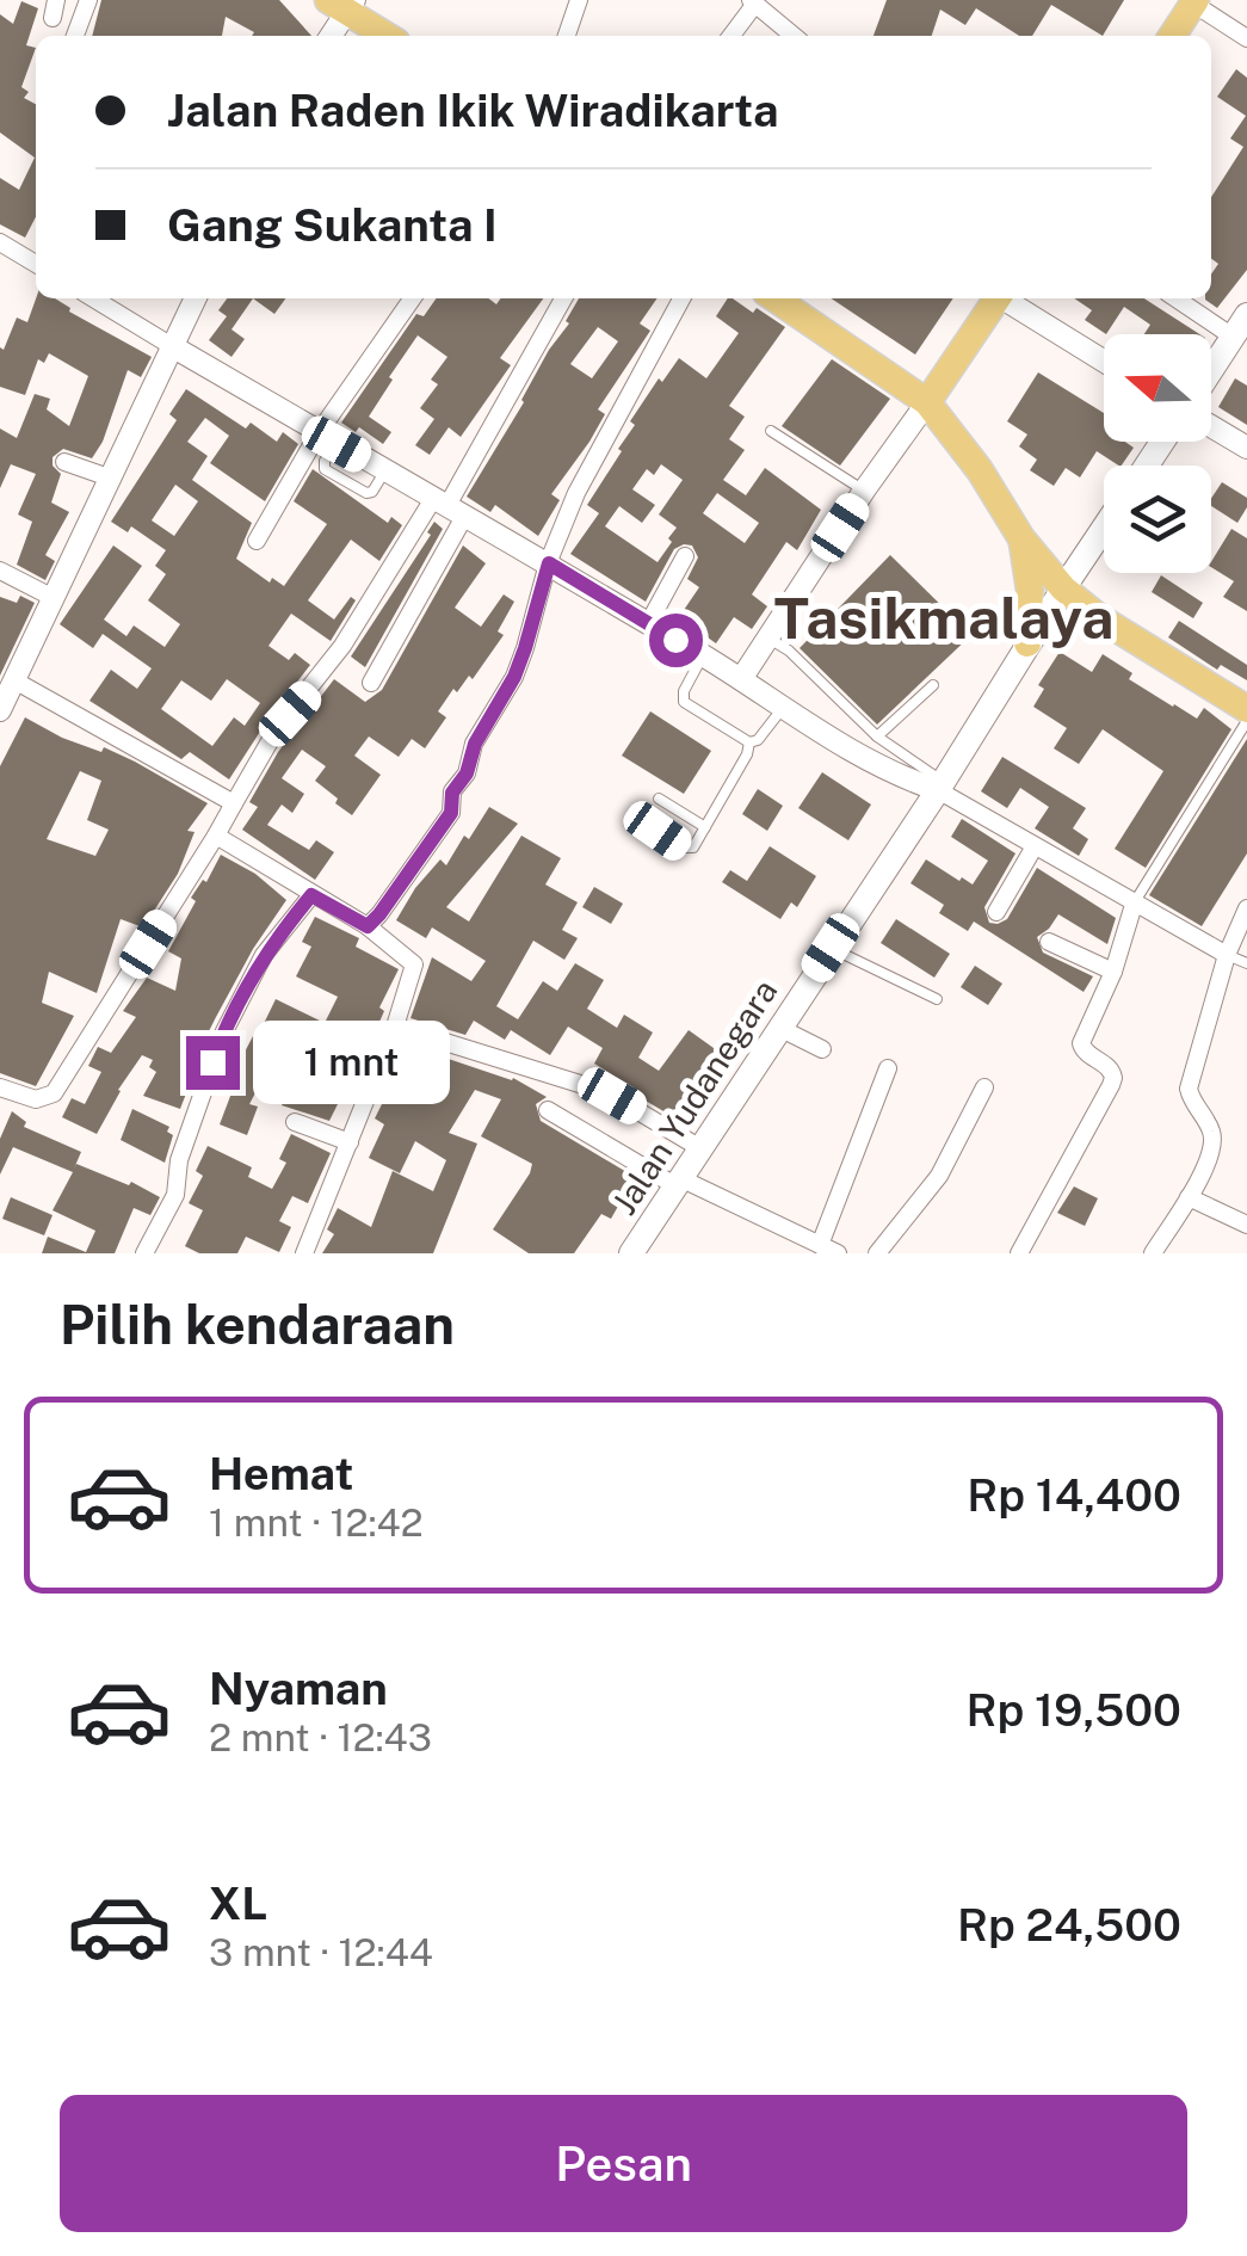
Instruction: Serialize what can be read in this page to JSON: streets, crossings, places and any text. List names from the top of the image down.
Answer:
{
  "streets": {
    "main road": ["Jalan Yudanegara"]
  },
  "districts": ["Tasikmalaya"],
  "north": "left",
  "page": {
    "banner": ["Jalan Raden Ikik Wiradikarta", "Gang Sukanta I"],
    "bubble": "1 mnt",
    "heading": "Pilih kendaraan",
    "list": [
      {
        "name": "Hemat",
        "note": "1 mnt · 12:42",
        "value": "Rp 14,400"
      },
      {
        "name": "Nyaman",
        "note": "2 mnt · 12:43",
        "value": "Rp 19,500"
      },
      {
        "name": "XL",
        "note": "3 mnt · 12:44",
        "value": "Rp 24,500"
      }
    ],
    "buttons": "Pesan"
  }
}
